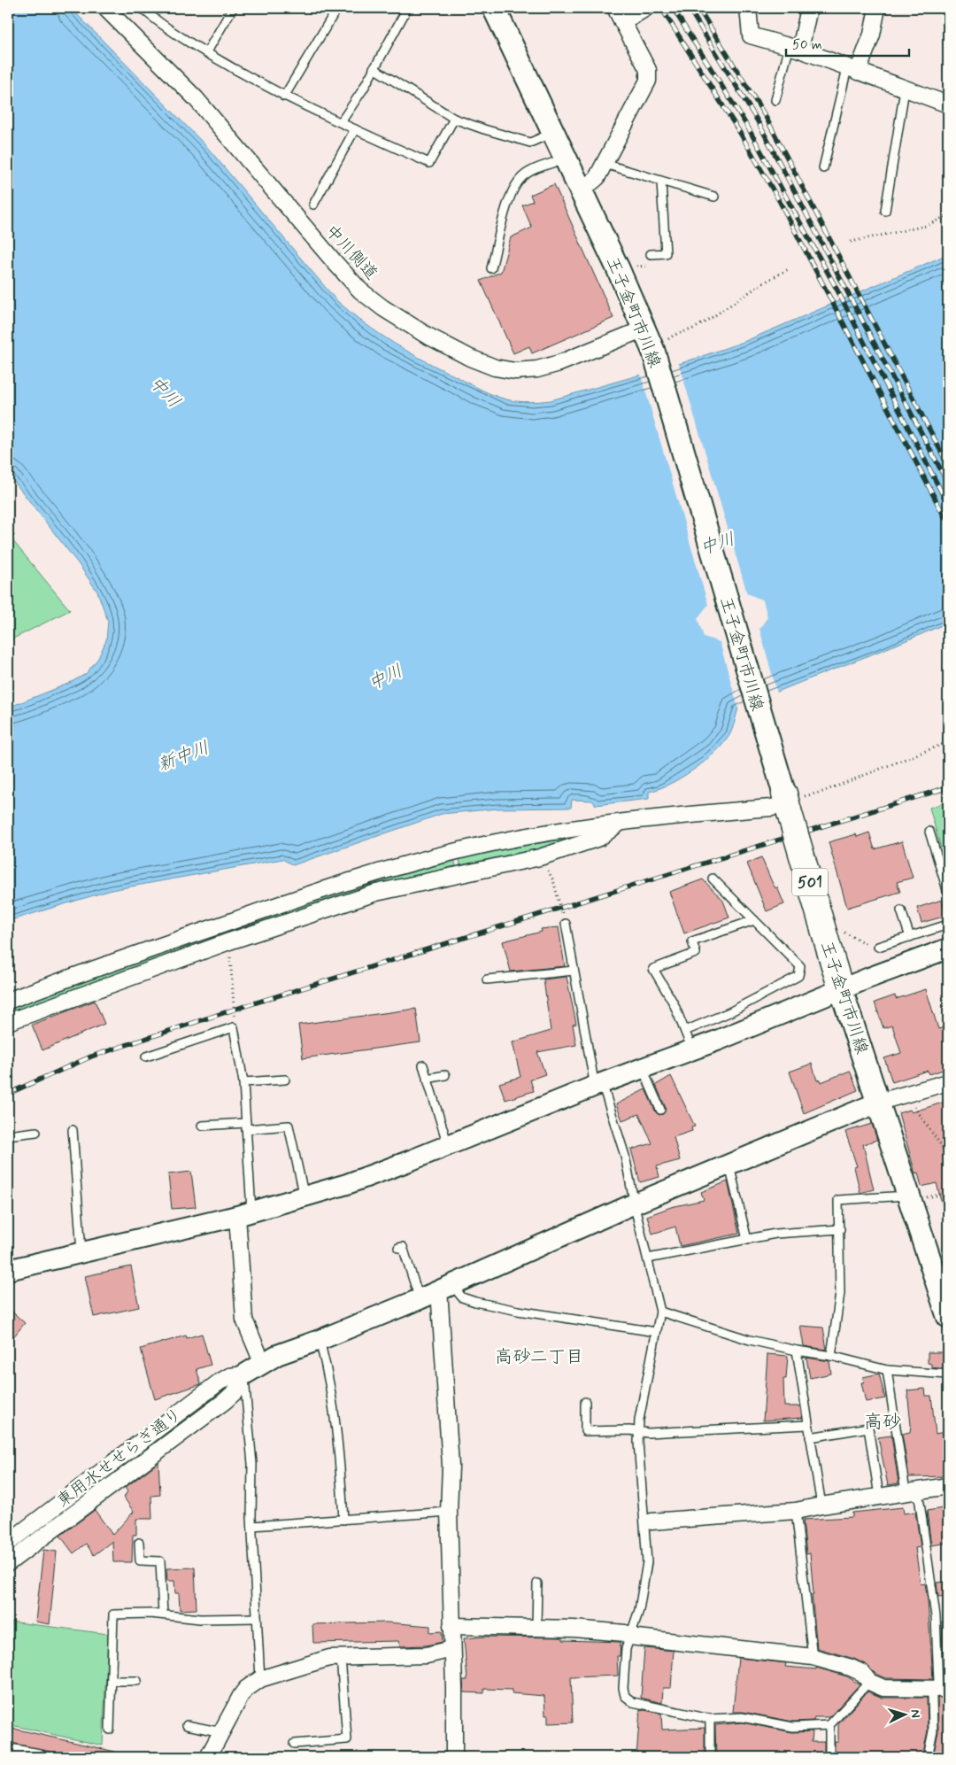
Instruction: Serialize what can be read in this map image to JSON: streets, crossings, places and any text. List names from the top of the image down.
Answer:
{
  "streets": {
    "main road": ["王子金町市川線", "501"],
    "street": ["中川側道", "東用水せせらぎ通り"]
  },
  "crossings": [
    ["中川側道", "王子金町市川線"]
  ],
  "districts": ["高砂二丁目", "高砂"],
  "water": ["中川", "新中川"],
  "scale_bar": "50 m",
  "north": "right"
}
